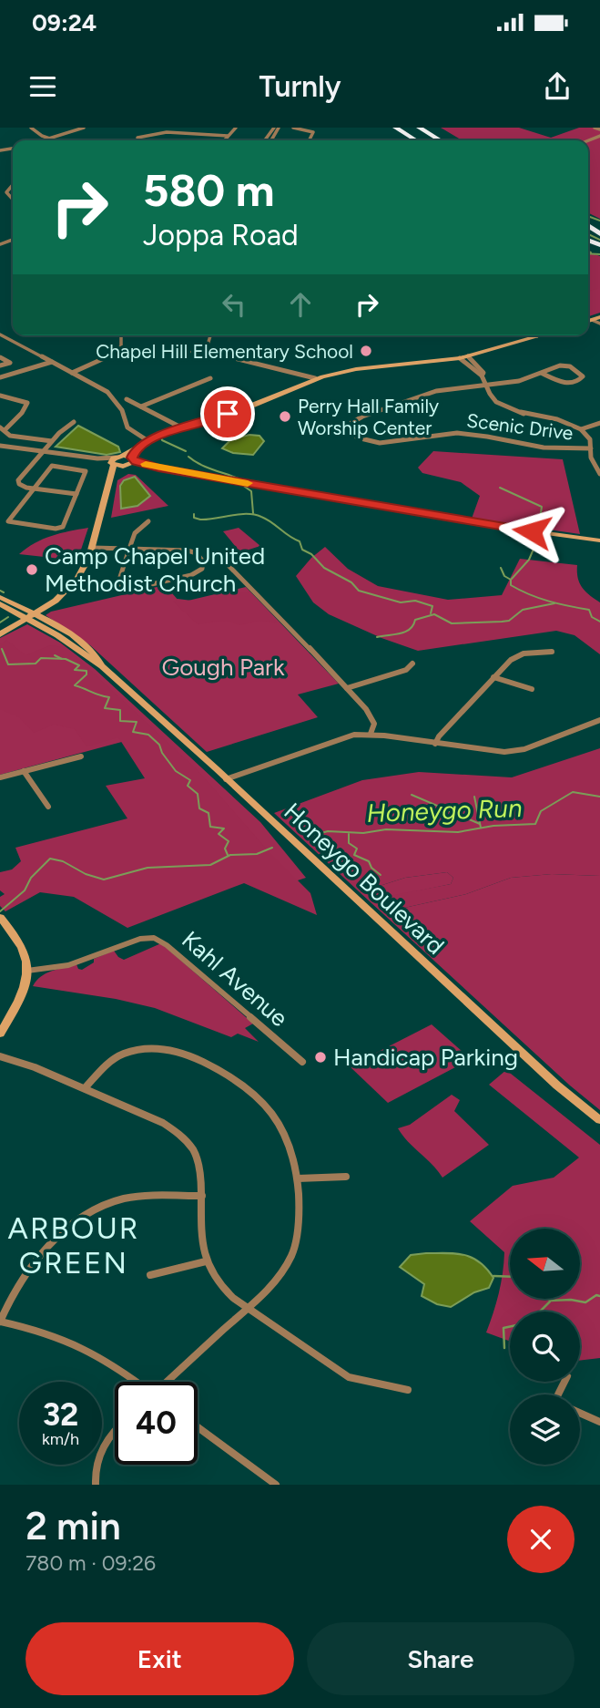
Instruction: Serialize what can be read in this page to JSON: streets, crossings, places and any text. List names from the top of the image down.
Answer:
{
  "streets": {
    "street": ["Scenic Drive", "Honeygo Boulevard", "Kahl Avenue"]
  },
  "districts": ["ARBOUR GREEN"],
  "water": ["Honeygo Run"],
  "parks": ["Gough Park"],
  "places": [
    "Chapel Hill Elementary School",
    "Perry Hall Family Worship Center",
    "Camp Chapel United Methodist Church",
    "Handicap Parking"
  ],
  "north": "left",
  "page": {
    "status": "09:24",
    "header": "Turnly",
    "turn": ["580 m", "Joppa Road"],
    "speed": "32 km/h",
    "limit": "40",
    "heading": ["2 min", "780 m · 09:26"],
    "buttons": ["Exit", "Share"]
  }
}
